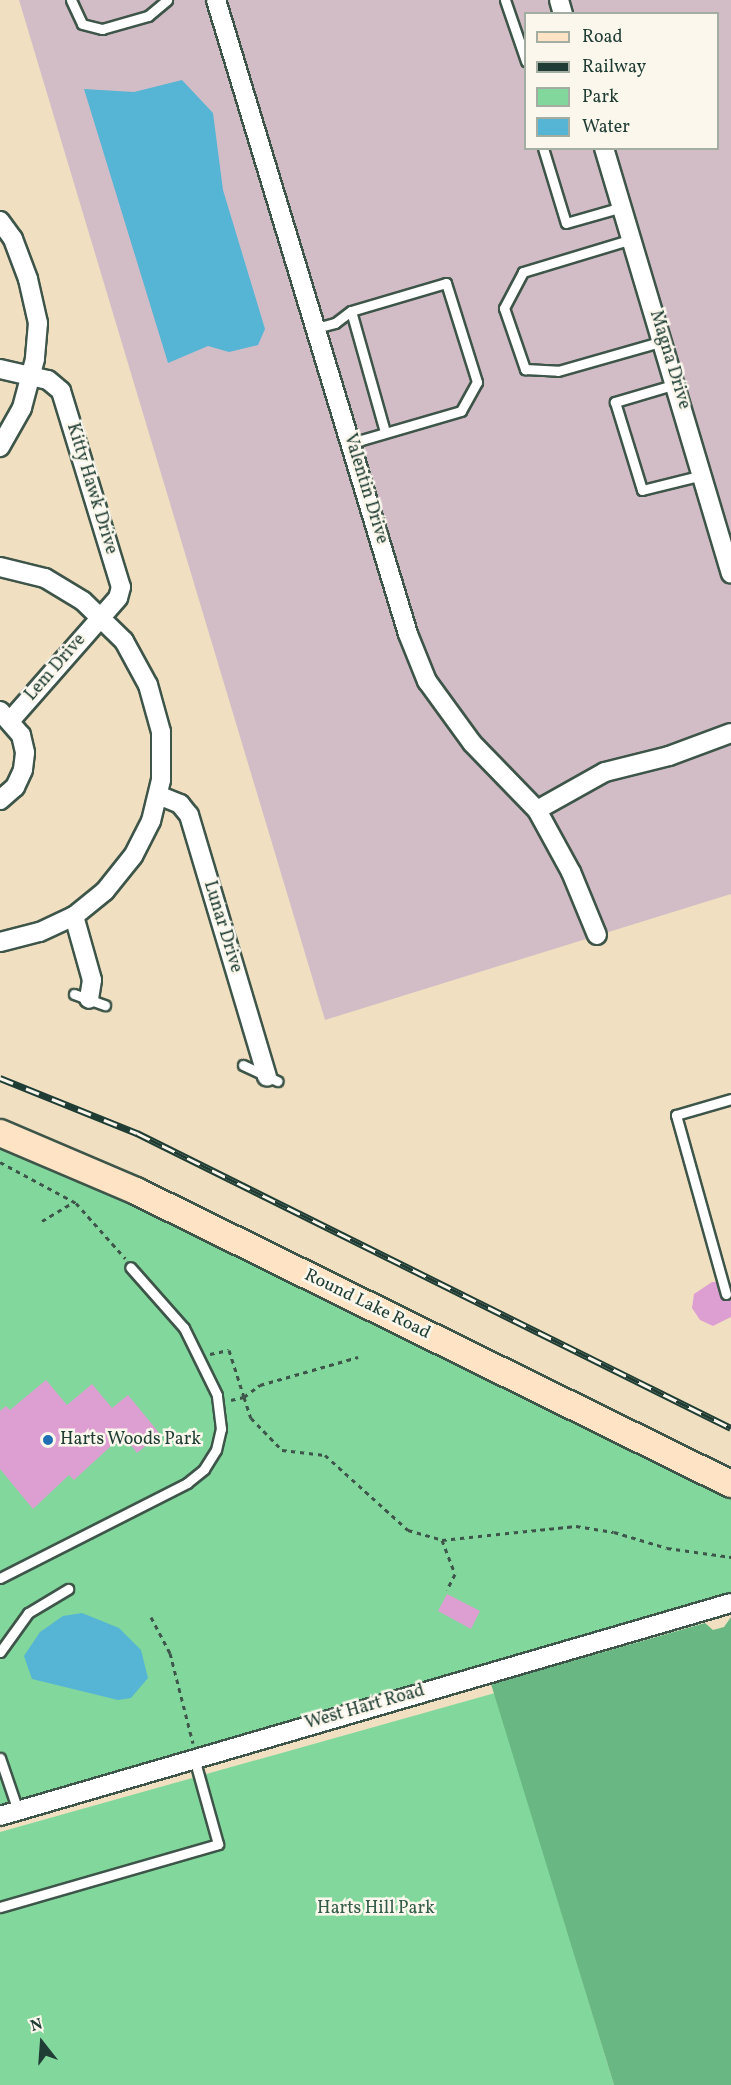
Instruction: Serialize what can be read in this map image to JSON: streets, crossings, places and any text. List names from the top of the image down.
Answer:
{
  "streets": {
    "main road": ["Round Lake Road"],
    "street": [
      "Magna Drive",
      "Kitty Hawk Drive",
      "Valentin Drive",
      "Lem Drive",
      "Lunar Drive",
      "West Hart Road"
    ]
  },
  "crossings": [
    ["Kitty Hawk Drive", "Lem Drive"]
  ],
  "parks": ["Harts Hill Park"],
  "places": ["Harts Woods Park"],
  "legend": [
    "Road",
    "Railway",
    "Park",
    "Water"
  ],
  "north": "top"
}
